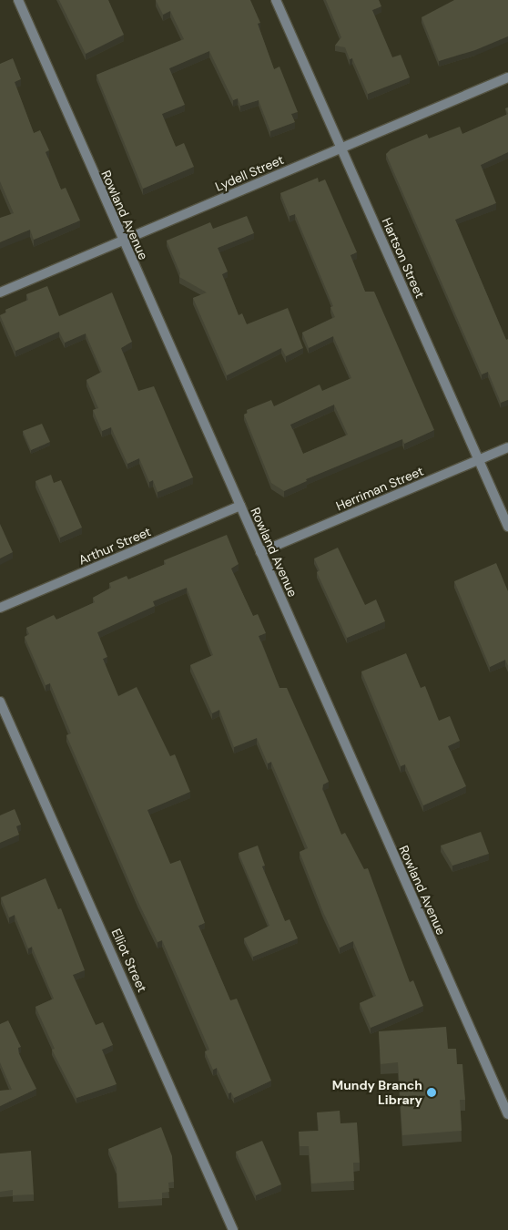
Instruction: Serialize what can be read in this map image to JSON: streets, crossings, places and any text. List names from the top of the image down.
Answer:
{
  "streets": {
    "street": [
      "Lydell Street",
      "Rowland Avenue",
      "Hartson Street",
      "Herriman Street",
      "Arthur Street",
      "Elliot Street"
    ]
  },
  "crossings": [
    ["Lydell Street", "Rowland Avenue"],
    ["Lydell Street", "Hartson Street"],
    ["Rowland Avenue", "Herriman Street"],
    ["Rowland Avenue", "Arthur Street"],
    ["Hartson Street", "Herriman Street"]
  ],
  "places": ["Mundy Branch Library"]
}
